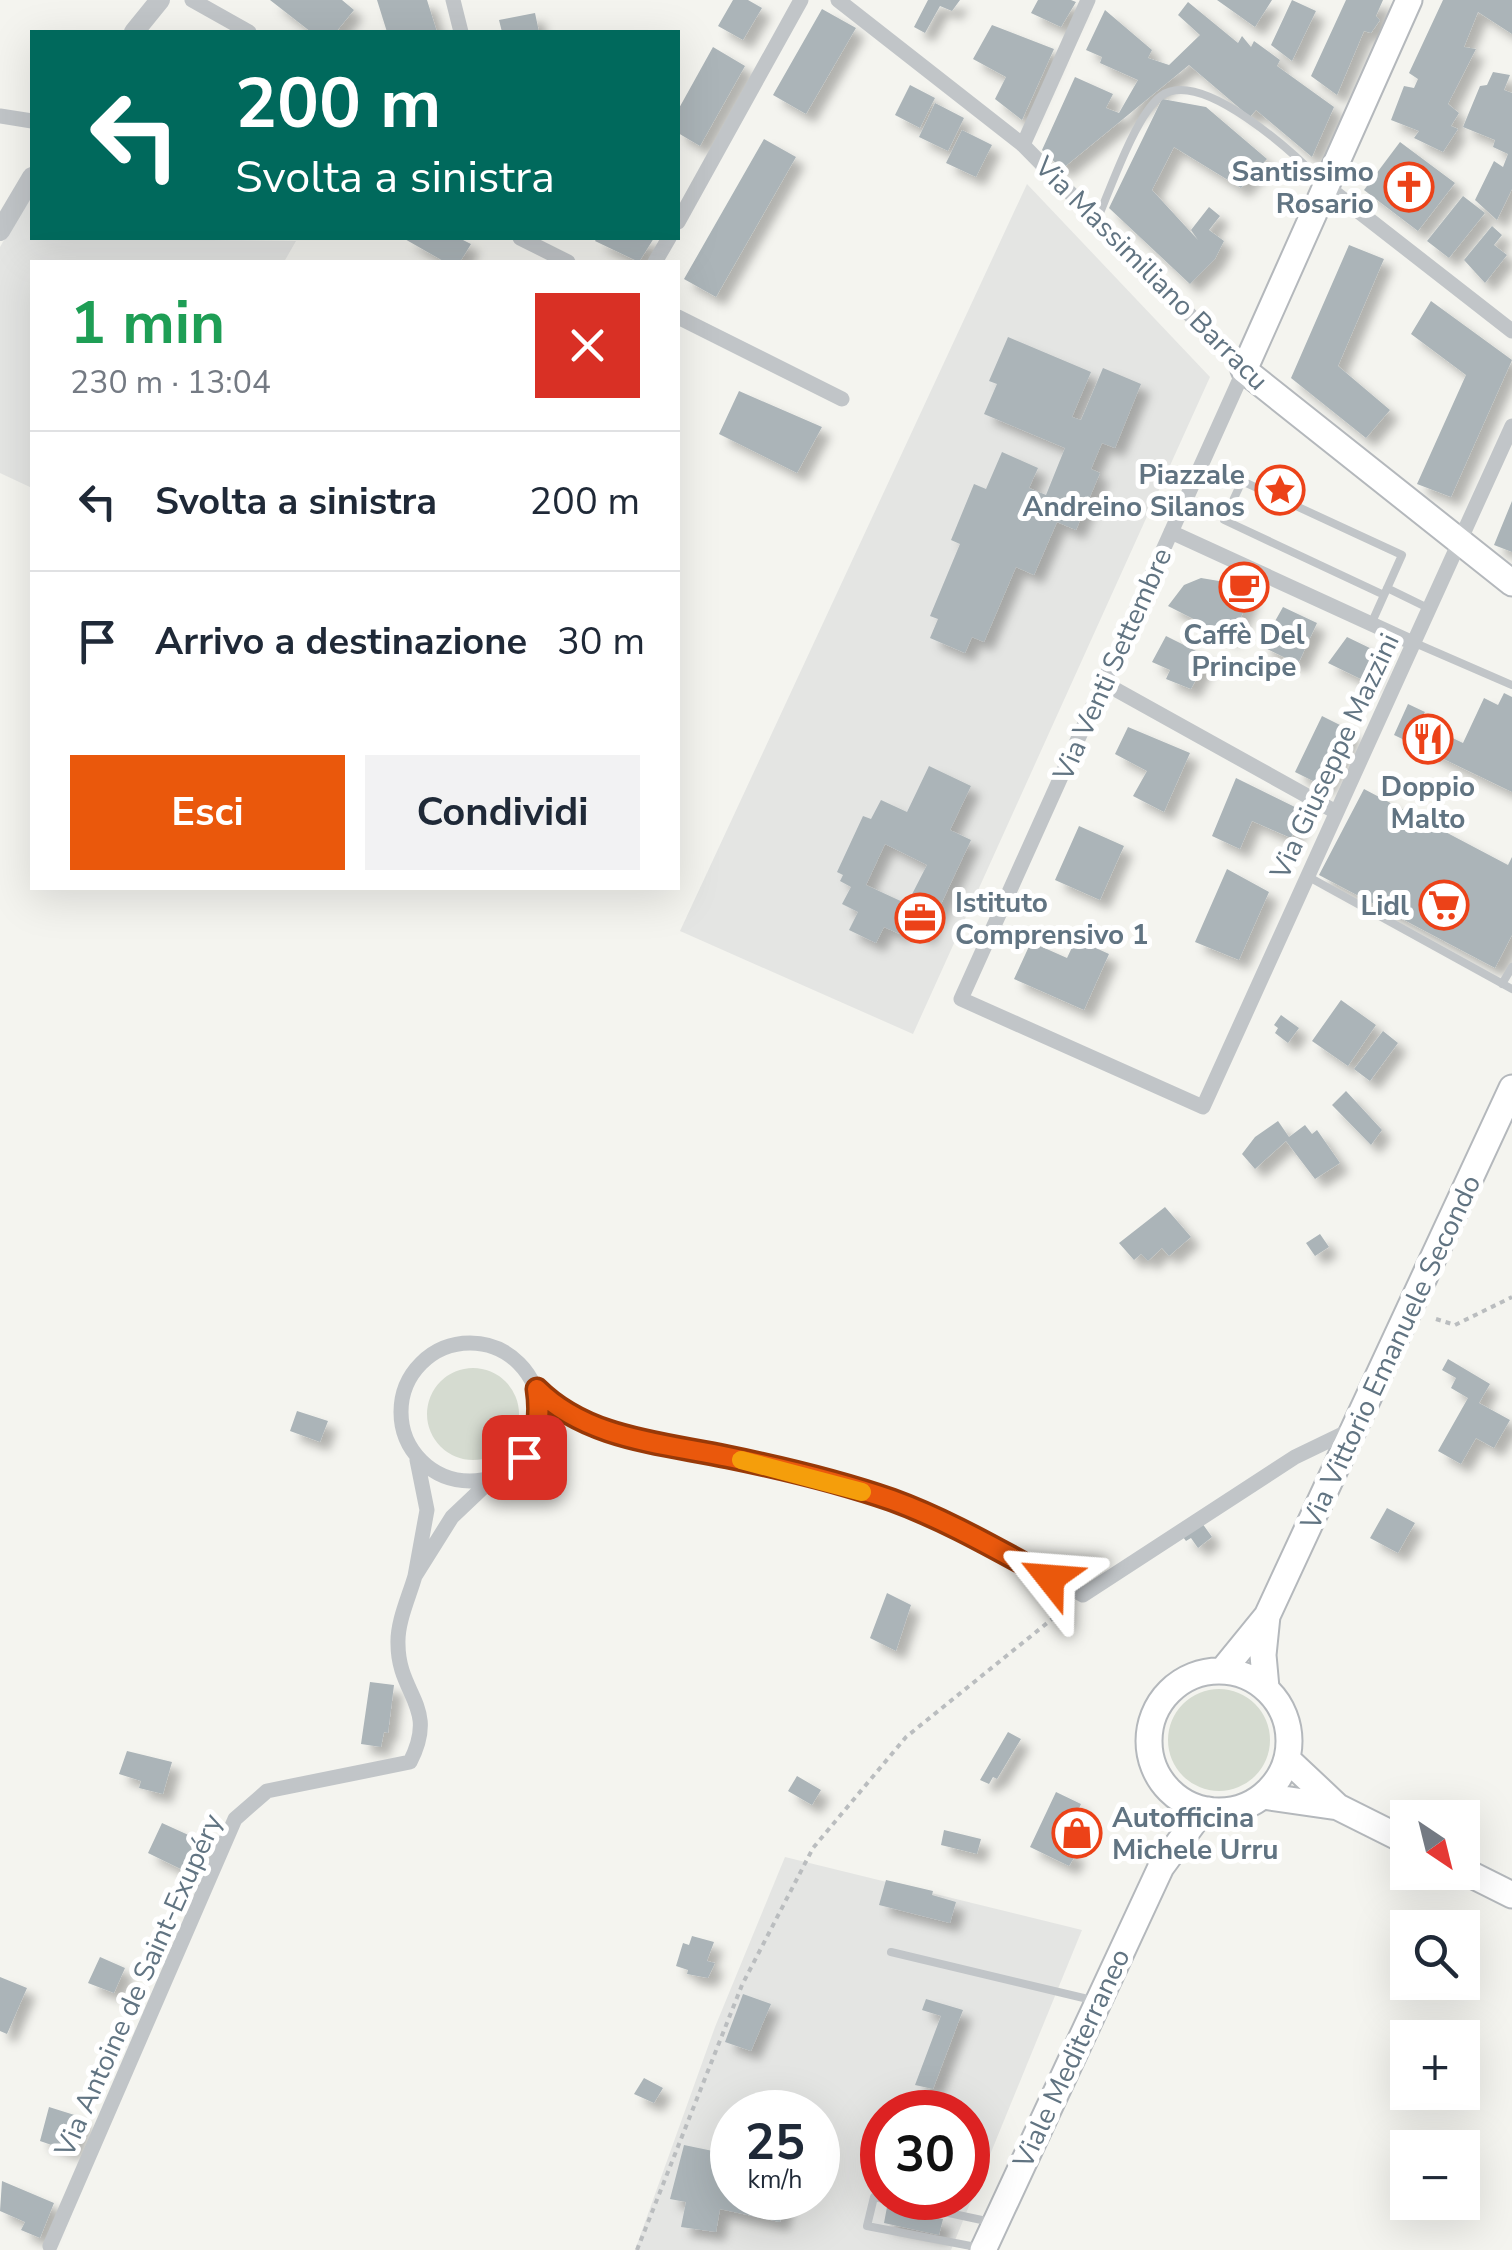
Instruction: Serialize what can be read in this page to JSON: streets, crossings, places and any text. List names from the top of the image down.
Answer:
{
  "streets": {
    "main road": [
      "Via Massimiliano Barracu",
      "Via Venti Settembre",
      "Via Vittorio Emanuele Secondo",
      "Viale Mediterraneo"
    ],
    "street": ["Via Giuseppe Mazzini", "Via Antoine de Saint-Exupéry"]
  },
  "crossings": [
    ["Via Massimiliano Barracu", "Via Venti Settembre"],
    ["Via Massimiliano Barracu", "Via Giuseppe Mazzini"],
    ["Via Venti Settembre", "Via Giuseppe Mazzini"],
    ["Via Vittorio Emanuele Secondo", "Viale Mediterraneo"]
  ],
  "places": {
    "church": ["Santissimo Rosario"],
    "place": ["Piazzale Andreino Silanos"],
    "cafe": ["Caffè Del Principe"],
    "restaurant": ["Doppio Malto"],
    "supermarket": ["Lidl"],
    "office": ["Istituto Comprensivo 1"],
    "shop": ["Autofficina Michele Urru"]
  },
  "north": "bottom right",
  "page": {
    "turn": ["200 m", "Svolta a sinistra"],
    "heading": ["1 min", "230 m · 13:04"],
    "list": [
      {
        "name": "Svolta a sinistra",
        "value": "200 m"
      },
      {
        "name": "Arrivo a destinazione",
        "value": "30 m"
      }
    ],
    "buttons": ["Esci", "Condividi"],
    "map_buttons": ["+", "−"],
    "speed": "25 km/h",
    "limit": "30"
  }
}
